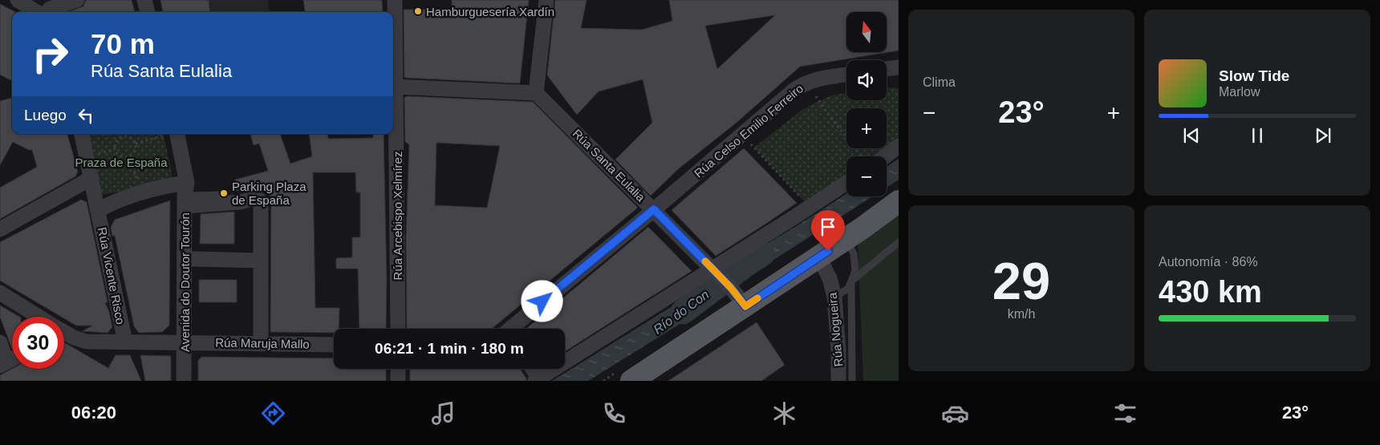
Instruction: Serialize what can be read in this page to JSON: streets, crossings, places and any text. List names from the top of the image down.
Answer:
{
  "streets": {
    "street": [
      "Rúa Celso Emilio Ferreiro",
      "Rúa Santa Eulalia",
      "Rúa Arcebispo Xelmírez",
      "Rúa Vicente Risco",
      "Avenida do Doutor Tourón",
      "Rúa Nogueira",
      "Rúa Maruja Mallo"
    ]
  },
  "crossings": [
    ["Rúa Celso Emilio Ferreiro", "Rúa Santa Eulalia"],
    ["Rúa Vicente Risco", "Rúa Maruja Mallo"],
    ["Avenida do Doutor Tourón", "Rúa Maruja Mallo"]
  ],
  "water": ["Río do Con"],
  "parks": ["Praza de España"],
  "places": ["Hamburguesería Xardín", "Parking Plaza de España"],
  "north": "top",
  "page": {
    "tile": [
      "Clima",
      ["29", "km/h"],
      ["Autonomía · 86%", "430 km"]
    ],
    "map_buttons": ["+", "−"],
    "turn": ["70 m", "Rúa Santa Eulalia"],
    "song": ["Slow Tide", "Marlow"],
    "then": "Luego",
    "heat": ["−", "23°", "+"],
    "limit": "30",
    "trip": "06:21 · 1 min · 180 m",
    "tabs": ["06:20", "23°"]
  }
}
